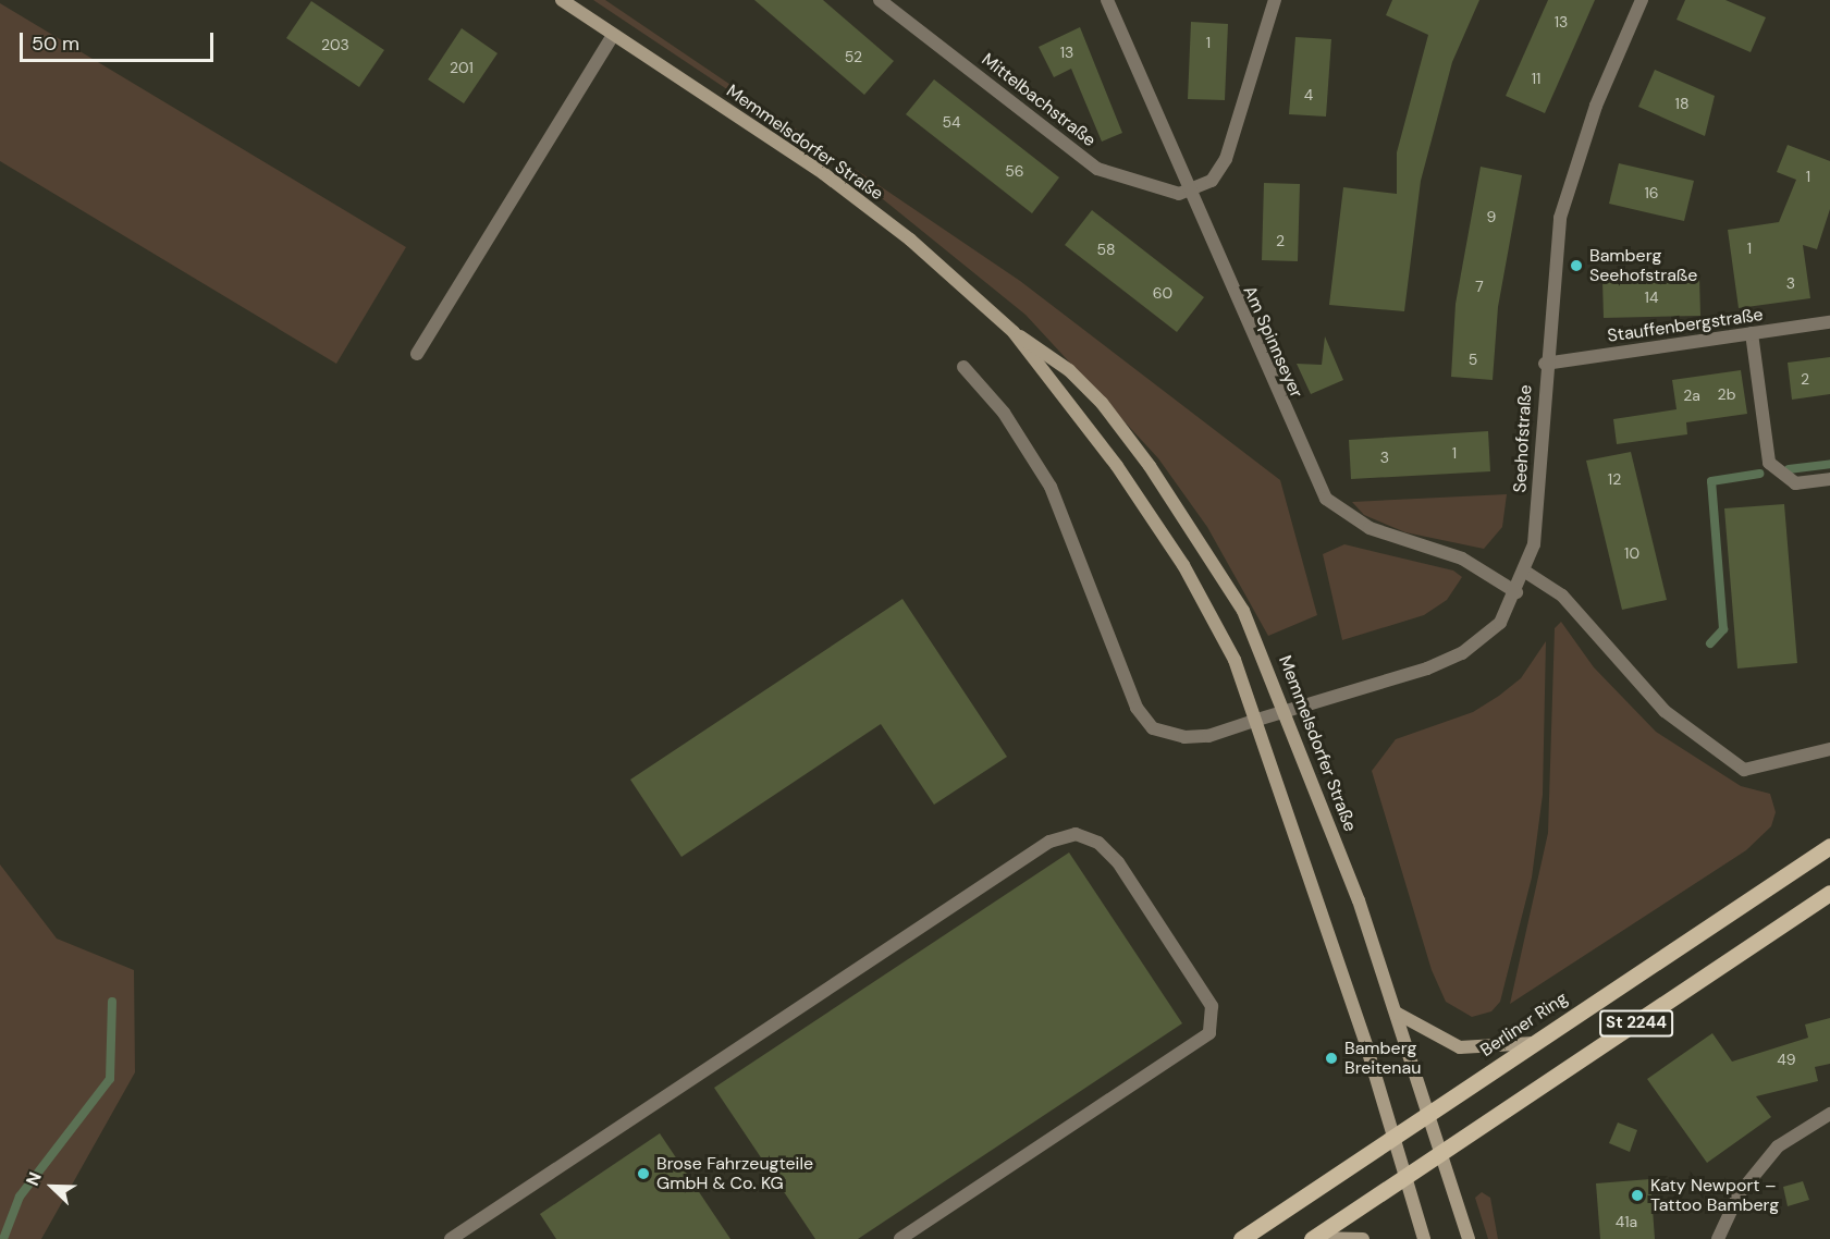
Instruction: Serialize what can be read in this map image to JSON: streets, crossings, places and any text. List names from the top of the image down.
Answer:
{
  "streets": {
    "main road": ["Memmelsdorfer Straße", "St 2244", "Berliner Ring"],
    "street": [
      "Mittelbachstraße",
      "Stauffenbergstraße",
      "Am Spinnseyer",
      "Seehofstraße"
    ]
  },
  "crossings": [
    ["Mittelbachstraße", "Am Spinnseyer"],
    ["Memmelsdorfer Straße", "Seehofstraße"],
    ["Memmelsdorfer Straße", "St 2244"],
    ["Memmelsdorfer Straße", "Berliner Ring"],
    ["Stauffenbergstraße", "Seehofstraße"],
    ["Am Spinnseyer", "Seehofstraße"]
  ],
  "places": [
    "Bamberg Seehofstraße",
    "Bamberg Breitenau",
    "Brose Fahrzeugteile GmbH & Co. KG",
    "Katy Newport – Tattoo Bamberg"
  ],
  "house_numbers": [
    "13",
    "1",
    "203",
    "13",
    "52",
    "201",
    "11",
    "4",
    "18",
    "54",
    "56",
    "1",
    "16",
    "9",
    "2",
    "1",
    "58",
    "3",
    "7",
    "60",
    "14",
    "5",
    "2",
    "2b",
    "2a",
    "1",
    "3",
    "12",
    "10",
    "49",
    "41a"
  ],
  "scale_bar": "50 m",
  "north": "top left"
}
